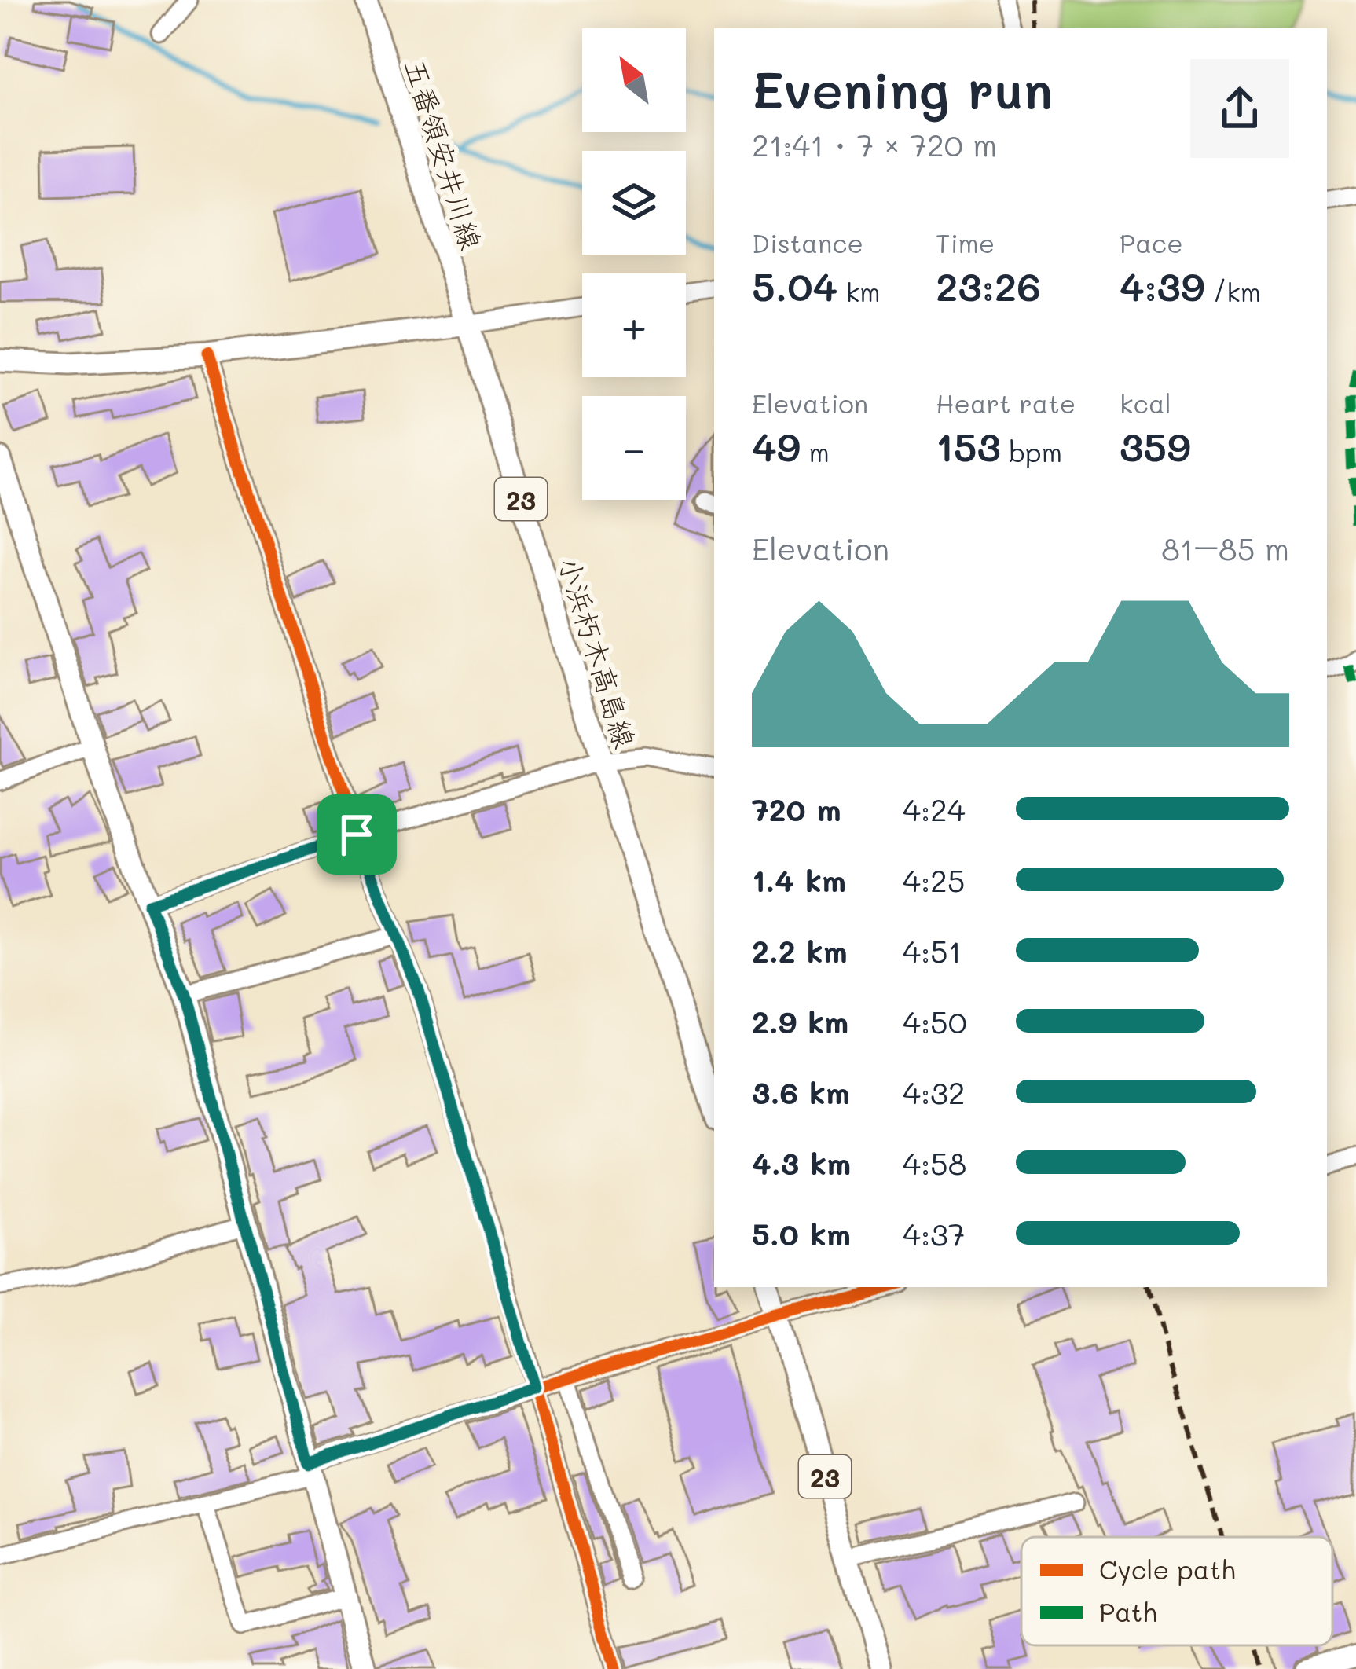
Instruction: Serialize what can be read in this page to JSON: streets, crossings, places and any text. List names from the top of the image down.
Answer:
{
  "streets": {
    "main road": ["五番領安井川線", "23", "小浜朽木高島線"]
  },
  "crossings": [
    ["五番領安井川線", "小浜朽木高島線"]
  ],
  "legend": ["Cycle path", "Path"],
  "north": "top left",
  "page": {
    "map_buttons": ["+", "−"],
    "heading": ["Evening run", "21:41 · 7 × 720 m"],
    "stats": [
      ["Distance", "5.04 km"],
      ["Time", "23:26"],
      ["Pace", "4:39 /km"],
      ["Elevation", "49 m"],
      ["Heart rate", "153 bpm"],
      ["kcal", "359"]
    ],
    "chart": ["Elevation", "81–85 m"],
    "list": [
      {
        "name": "720 m",
        "note": "4:24"
      },
      {
        "name": "1.4 km",
        "note": "4:25"
      },
      {
        "name": "2.2 km",
        "note": "4:51"
      },
      {
        "name": "2.9 km",
        "note": "4:50"
      },
      {
        "name": "3.6 km",
        "note": "4:32"
      },
      {
        "name": "4.3 km",
        "note": "4:58"
      },
      {
        "name": "5.0 km",
        "note": "4:37"
      }
    ]
  }
}
